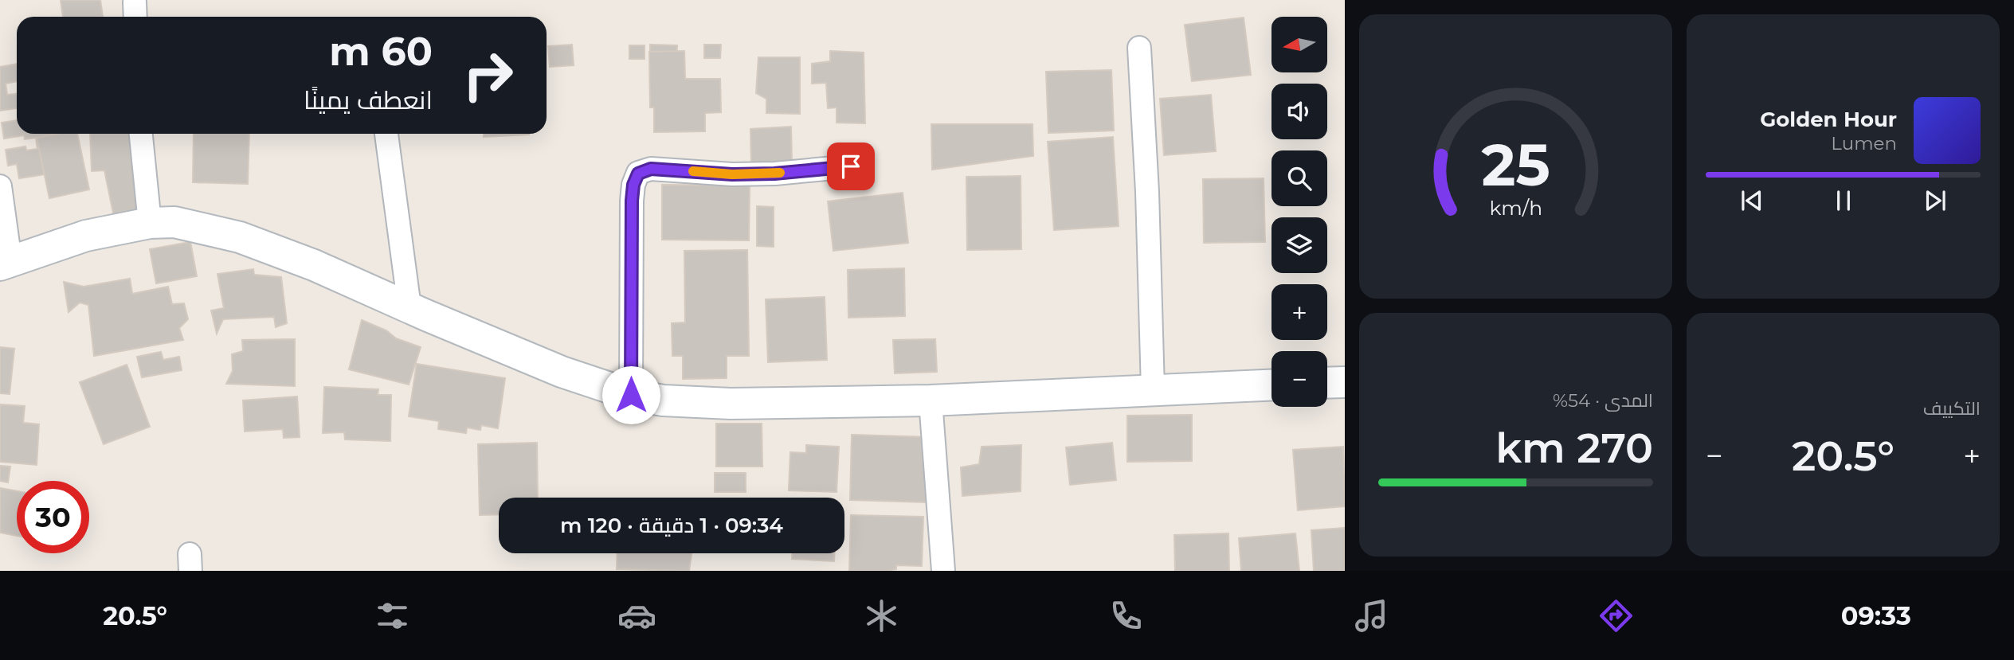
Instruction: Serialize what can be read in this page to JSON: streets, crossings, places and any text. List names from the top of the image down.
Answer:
{
  "north": "left",
  "page": {
    "map_buttons": ["+", "−"],
    "turn": ["60 m", "انعطف يمينًا"],
    "song": ["Golden Hour", "Lumen"],
    "tile": [
      "التكييف",
      ["المدى · 54%", "270 km"]
    ],
    "heat": ["−", "20.5°", "+"],
    "limit": "30",
    "trip": "09:34 · 1 دقيقة · 120 m",
    "tabs": ["09:33", "20.5°"],
    "gauge": ["25", "km/h"]
  }
}
